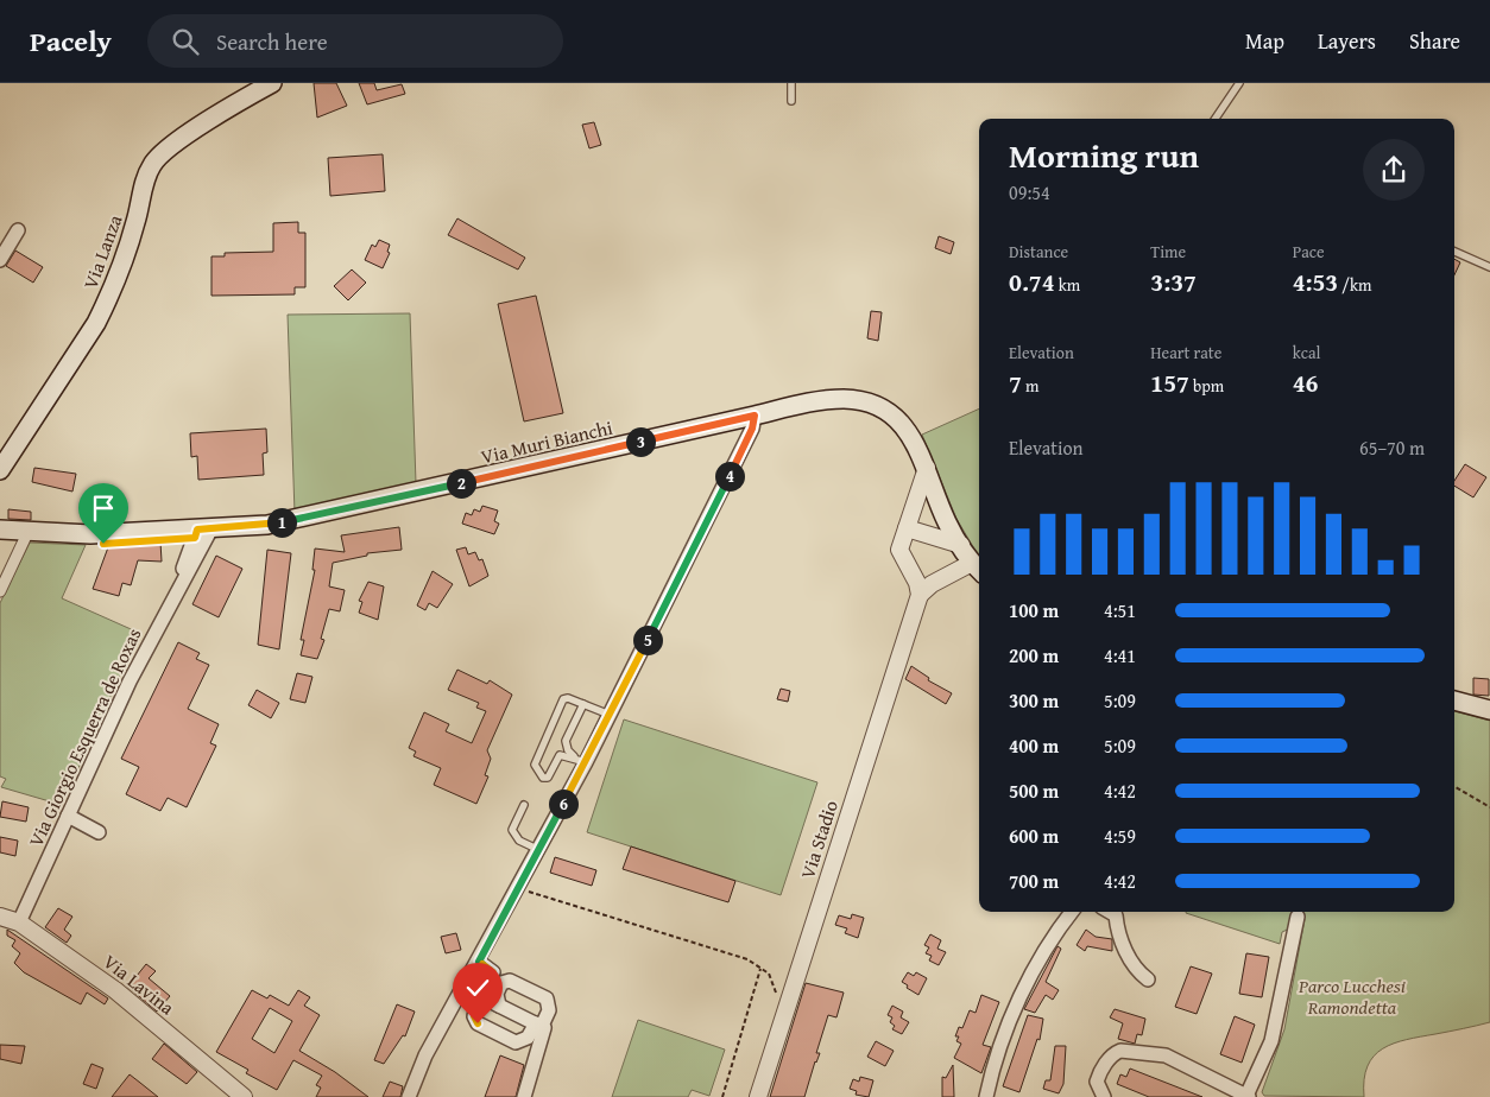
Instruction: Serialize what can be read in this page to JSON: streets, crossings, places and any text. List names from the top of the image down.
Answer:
{
  "streets": {
    "main road": ["Via Lanza", "Via Muri Bianchi"],
    "street": ["Via Giorgio Esquerra de Roxas", "Via Stadio", "Via Lavina"]
  },
  "crossings": [
    ["Via Muri Bianchi", "Via Giorgio Esquerra de Roxas"],
    ["Via Giorgio Esquerra de Roxas", "Via Lavina"]
  ],
  "parks": ["Parco Lucchesi Ramondetta"],
  "page": {
    "header": "Pacely",
    "search": "Search here",
    "nav": ["Map", "Layers", "Share"],
    "heading": ["Morning run", "09:54"],
    "stats": [
      ["Distance", "0.74 km"],
      ["Time", "3:37"],
      ["Pace", "4:53 /km"],
      ["Elevation", "7 m"],
      ["Heart rate", "157 bpm"],
      ["kcal", "46"]
    ],
    "chart": ["Elevation", "65–70 m"],
    "pins": [
      "3",
      "4",
      "2",
      "1",
      "5",
      "6"
    ],
    "list": [
      {
        "name": "100 m",
        "note": "4:51"
      },
      {
        "name": "200 m",
        "note": "4:41"
      },
      {
        "name": "300 m",
        "note": "5:09"
      },
      {
        "name": "400 m",
        "note": "5:09"
      },
      {
        "name": "500 m",
        "note": "4:42"
      },
      {
        "name": "600 m",
        "note": "4:59"
      },
      {
        "name": "700 m",
        "note": "4:42"
      }
    ]
  }
}
